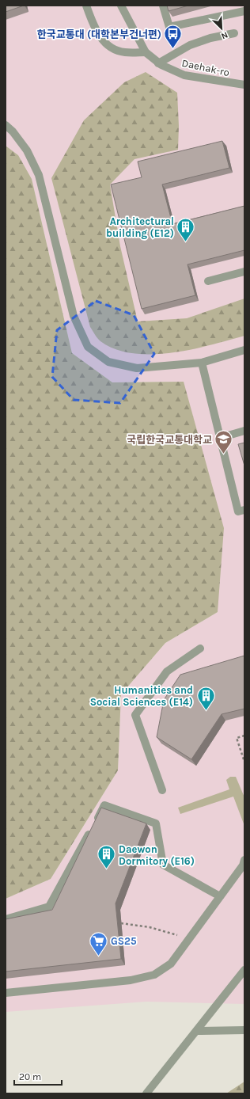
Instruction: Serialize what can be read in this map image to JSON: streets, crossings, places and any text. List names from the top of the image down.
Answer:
{
  "streets": {
    "street": ["Daehak-ro"]
  },
  "places": {
    "bus stop": ["한국교통대 (대학본부건너편)"],
    "building": ["Architectural building (E12)", "Humanities and Social Sciences (E14)", "Daewon Dormitory (E16)"],
    "school or university": ["국립한국교통대학교"],
    "supermarket": ["GS25"]
  },
  "scale_bar": "20 m",
  "north": "bottom right"
}
